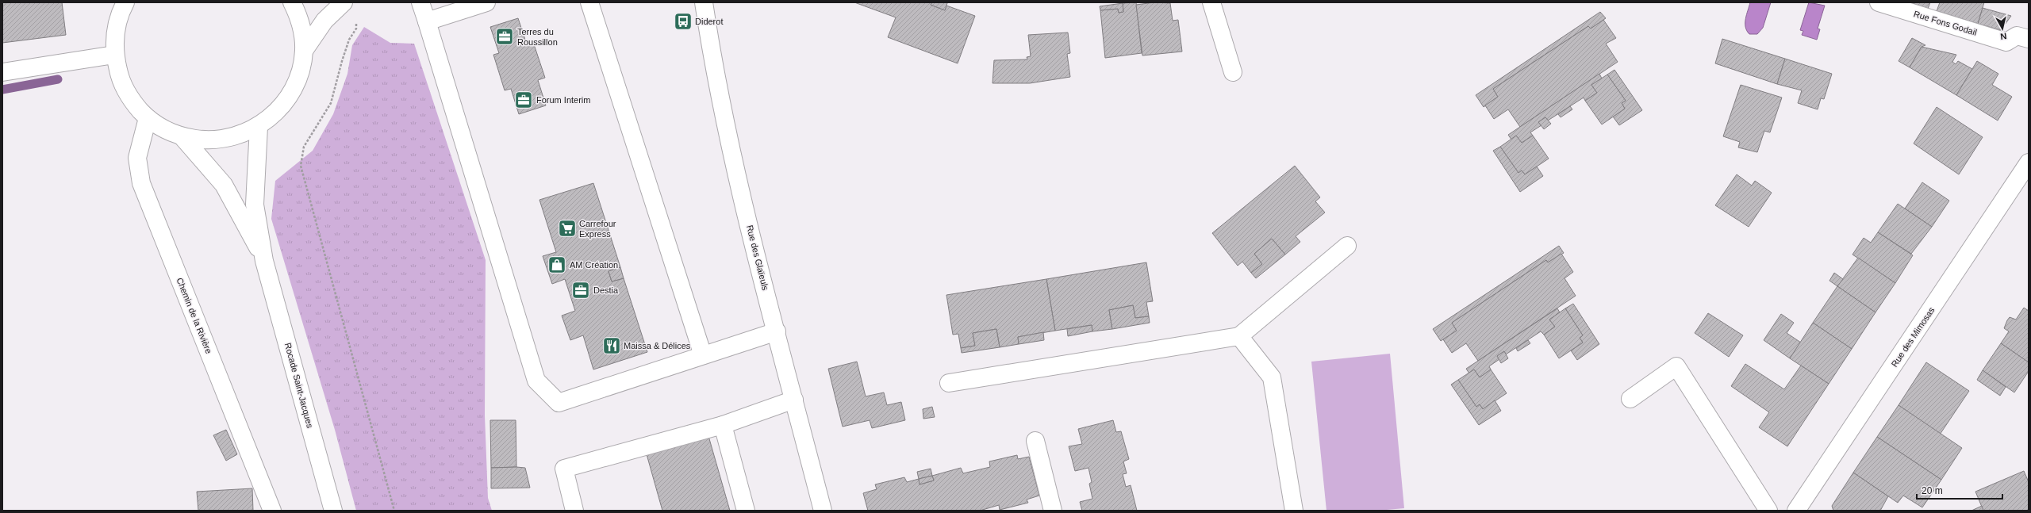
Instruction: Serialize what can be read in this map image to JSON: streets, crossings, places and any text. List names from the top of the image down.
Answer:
{
  "streets": {
    "street": [
      "Rue Fons Godail",
      "Rue des Glaïeuls",
      "Chemin de la Rivière",
      "Rue des Mimosas",
      "Rocade Saint-Jacques"
    ]
  },
  "places": {
    "bus stop": ["Diderot"],
    "office": ["Terres du Roussillon", "Forum Interim", "Destia"],
    "supermarket": ["Carrefour Express"],
    "shop": ["AM Création"],
    "restaurant": ["Maissa & Délices"]
  },
  "scale_bar": "20 m",
  "north": "bottom"
}
